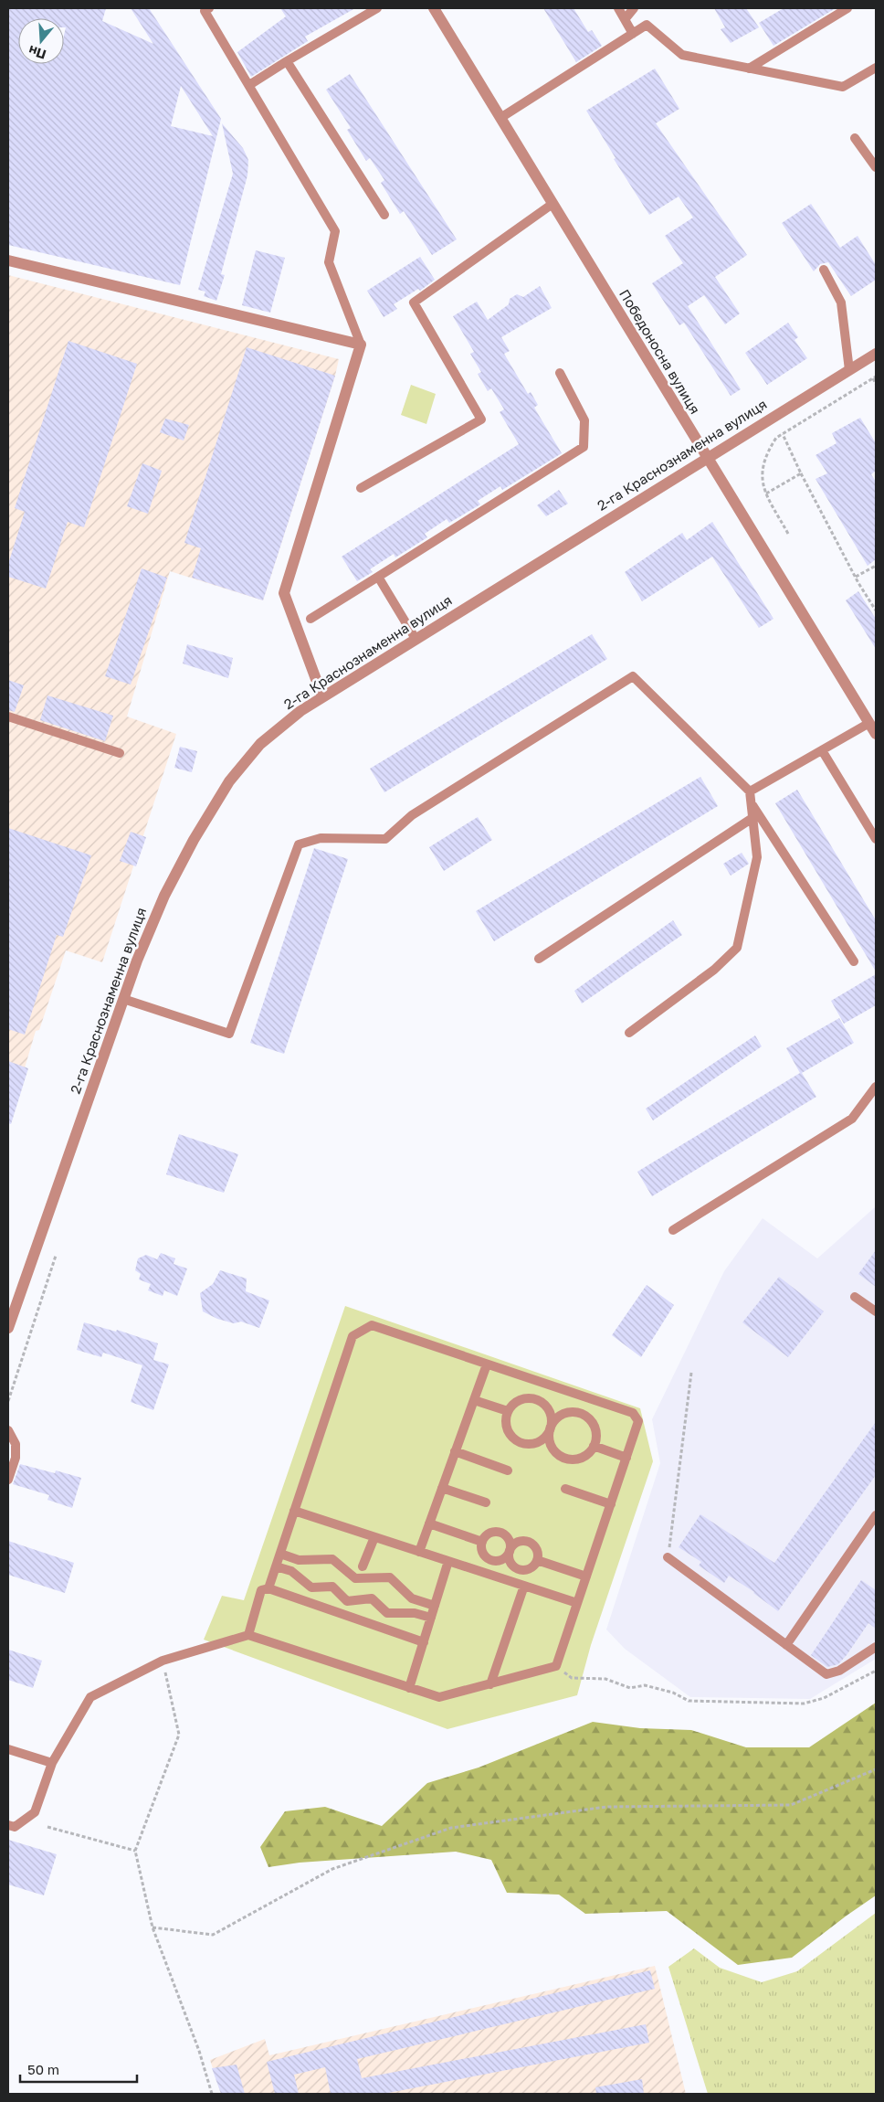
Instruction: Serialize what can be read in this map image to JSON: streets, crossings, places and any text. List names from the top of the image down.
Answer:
{
  "streets": {
    "street": ["Победоносна вулиця", "2-га Краснознаменна вулиця"]
  },
  "crossings": [
    ["Победоносна вулиця", "2-га Краснознаменна вулиця"]
  ],
  "scale_bar": "50 m",
  "north": "bottom"
}
